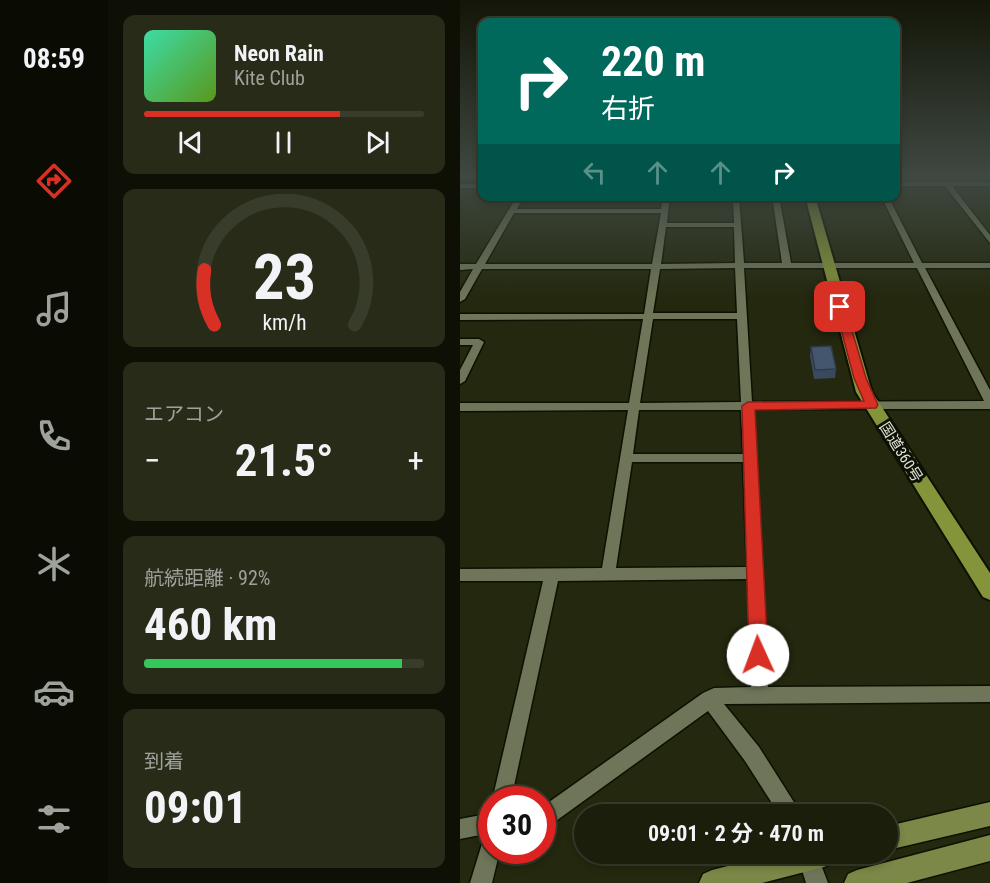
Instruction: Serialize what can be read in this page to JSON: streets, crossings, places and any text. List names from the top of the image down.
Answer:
{
  "streets": {
    "highway": ["国道360号"]
  },
  "page": {
    "tabs": "08:59",
    "turn": ["220 m", "右折"],
    "song": ["Neon Rain", "Kite Club"],
    "tile": [
      "エアコン",
      ["航続距離 · 92%", "460 km"],
      ["到着", "09:01"]
    ],
    "heat": ["−", "21.5°", "+"],
    "limit": "30",
    "trip": "09:01 · 2 分 · 470 m",
    "gauge": ["23", "km/h"]
  }
}
